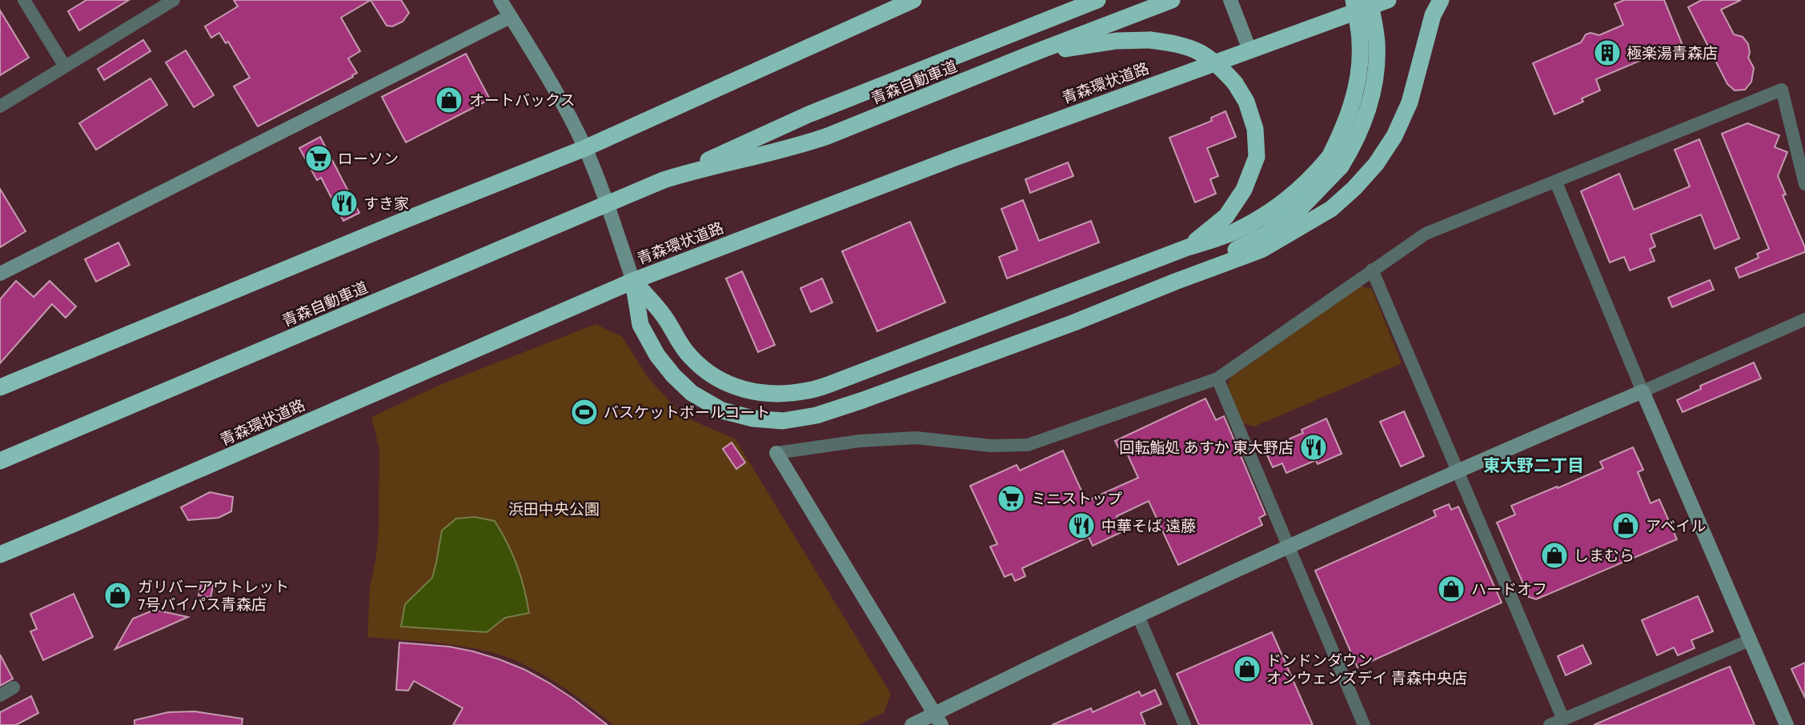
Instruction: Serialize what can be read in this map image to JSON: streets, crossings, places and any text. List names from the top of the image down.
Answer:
{
  "streets": {
    "highway": ["青森自動車道", "青森環状道路"]
  },
  "districts": ["東大野二丁目"],
  "parks": ["浜田中央公園"],
  "places": {
    "building": ["極楽湯青森店"],
    "shop": [
      "オートバックス",
      "アベイル",
      "しまむら",
      "ハードオフ",
      "ガリバーアウトレット 7号バイパス青森店",
      "ドンドンダウン オンウェンズデイ 青森中央店"
    ],
    "supermarket": ["ローソン", "ミニストップ"],
    "restaurant": ["すき家", "回転鮨処 あすか 東大野店", "中華そば 遠藤"],
    "sports": ["バスケットボールコート"]
  }
}
